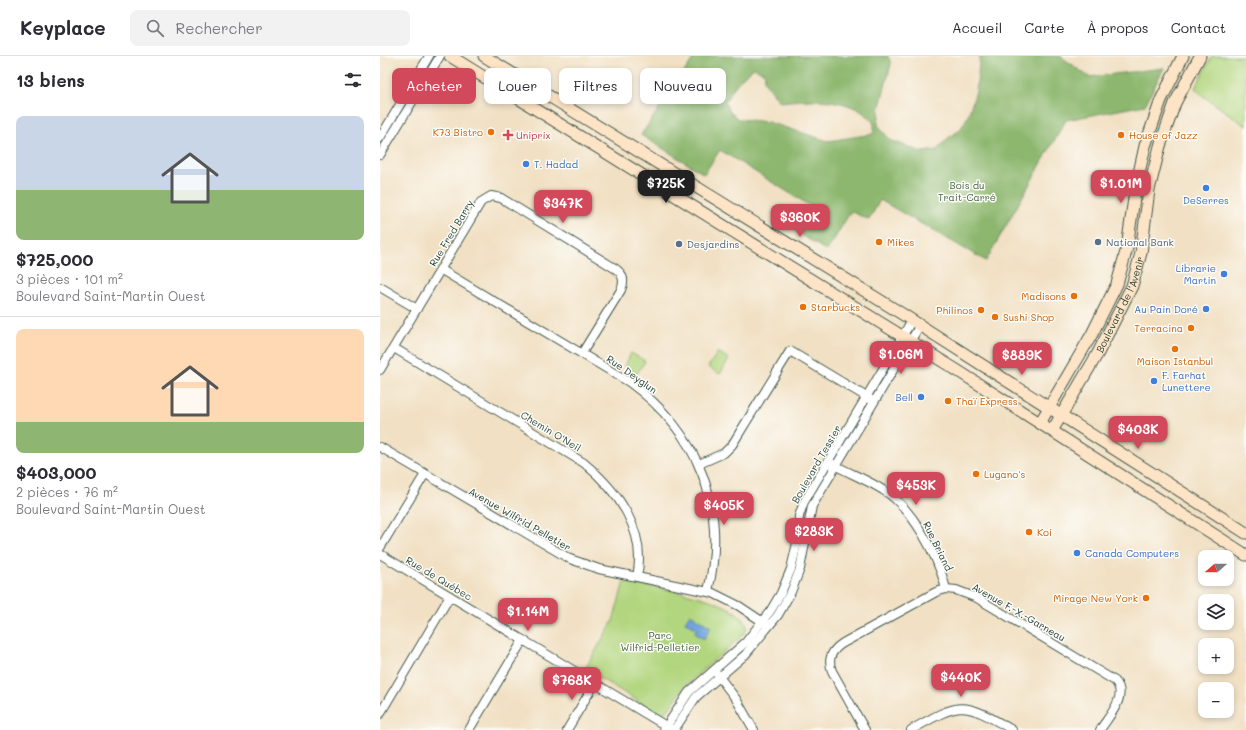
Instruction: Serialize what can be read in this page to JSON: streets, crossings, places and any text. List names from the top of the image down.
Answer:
{
  "streets": {
    "main road": ["Boulevard de l'Avenir"],
    "street": [
      "Rue Fred Barry",
      "Rue Deyglun",
      "Chemin O'Neil",
      "Boulevard Tessier",
      "Avenue Wilfrid Pelletier",
      "Rue Briand",
      "Rue de Québec",
      "Avenue F.-X.-Garneau"
    ]
  },
  "crossings": [
    ["Rue Fred Barry", "Rue Deyglun"],
    ["Rue Fred Barry", "Chemin O'Neil"],
    ["Rue Deyglun", "Avenue Wilfrid Pelletier"],
    ["Chemin O'Neil", "Avenue Wilfrid Pelletier"],
    ["Boulevard Tessier", "Avenue Wilfrid Pelletier"],
    ["Boulevard Tessier", "Rue Briand"],
    ["Boulevard Tessier", "Rue de Québec"],
    ["Rue Briand", "Avenue F.-X.-Garneau"]
  ],
  "parks": ["Bois du Trait-Carré", "Parc Wilfrid-Pelletier"],
  "places": {
    "other": [
      "K73 Bistro",
      "House of Jazz",
      "T. Hadad",
      "DeSerres",
      "Mikes",
      "National Bank",
      "Desjardins",
      "Librarie Martin",
      "Madisons",
      "Starbucks",
      "Au Pain Doré",
      "Philinos",
      "Sushi Shop",
      "Terracina",
      "Maison Istanbul",
      "F. Farhat Lunettere",
      "Bell",
      "Thaï Express",
      "Lugano's",
      "Koi",
      "Canada Computers",
      "Mirage New York"
    ],
    "health": ["Uniprix"]
  },
  "north": "left",
  "page": {
    "header": "Keyplace",
    "search": "Rechercher",
    "nav": [
      "Accueil",
      "Carte",
      "À propos",
      "Contact"
    ],
    "heading": "13 biens",
    "chip": [
      "Acheter",
      "Louer",
      "Filtres",
      "Nouveau"
    ],
    "list": [
      {
        "name": "$725,000",
        "note": "3 pièces · 101 m² · Boulevard Saint-Martin Ouest"
      },
      {
        "name": "$403,000",
        "note": "2 pièces · 76 m² · Boulevard Saint-Martin Ouest"
      }
    ],
    "price": [
      "$725K",
      "$1.01M",
      "$347K",
      "$360K",
      "$1.06M",
      "$889K",
      "$403K",
      "$453K",
      "$405K",
      "$283K",
      "$1.14M",
      "$440K",
      "$768K"
    ],
    "map_buttons": ["+", "−"]
  }
}
